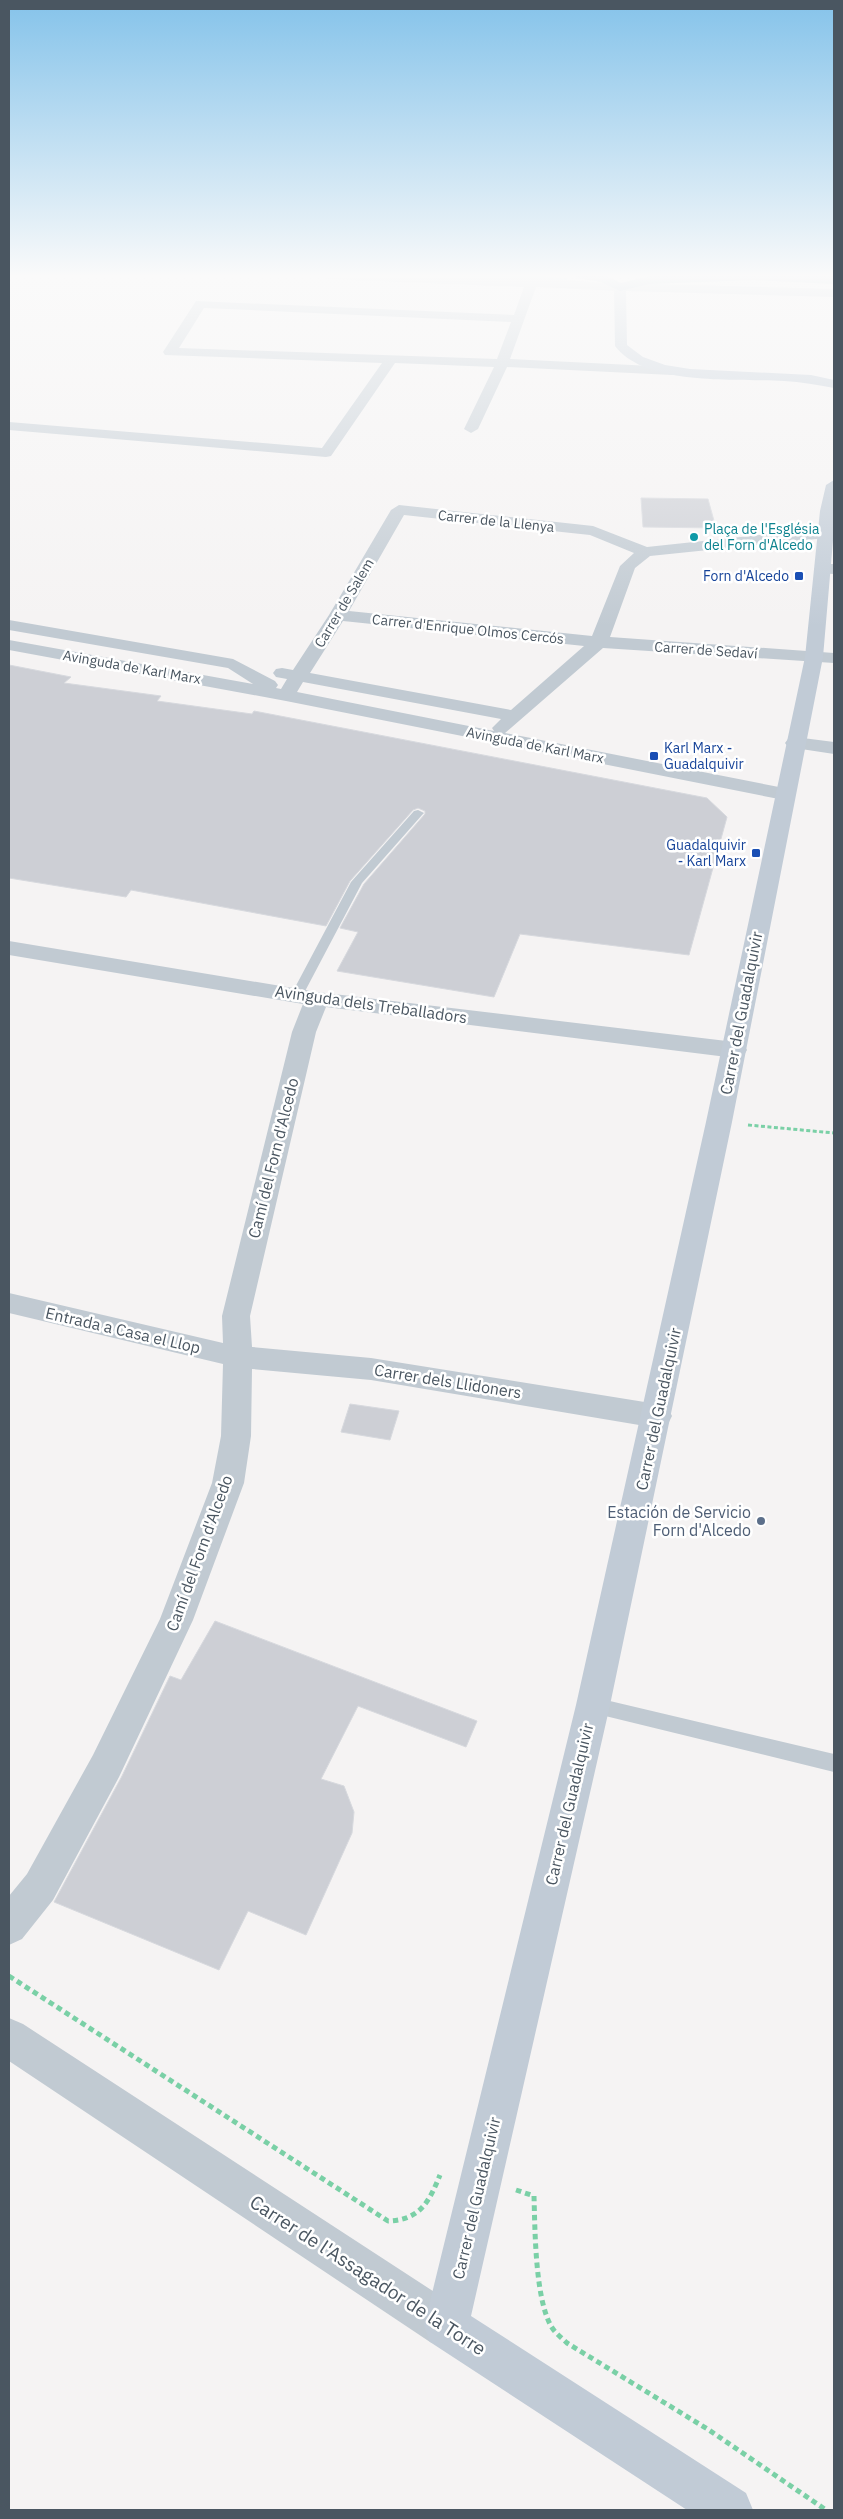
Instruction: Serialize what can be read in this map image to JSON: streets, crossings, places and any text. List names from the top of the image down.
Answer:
{
  "streets": {
    "street": [
      "Carrer de la Llenya",
      "Carrer de Salem",
      "Carrer d'Enrique Olmos Cercós",
      "Carrer de Sedaví",
      "Avinguda de Karl Marx",
      "Avinguda dels Treballadors",
      "Carrer del Guadalquivir",
      "Camí del Forn d'Alcedo",
      "Entrada a Casa el Llop",
      "Carrer dels Llidoners",
      "Carrer de l'Assagador de la Torre"
    ]
  },
  "crossings": [
    ["Carrer de la Llenya", "Carrer de Salem"],
    ["Carrer de Salem", "Carrer d'Enrique Olmos Cercós"],
    ["Carrer de Salem", "Avinguda de Karl Marx"],
    ["Carrer d'Enrique Olmos Cercós", "Carrer de Sedaví"],
    ["Carrer de Sedaví", "Carrer del Guadalquivir"],
    ["Avinguda de Karl Marx", "Carrer del Guadalquivir"],
    ["Avinguda dels Treballadors", "Carrer del Guadalquivir"],
    ["Avinguda dels Treballadors", "Camí del Forn d'Alcedo"],
    ["Carrer del Guadalquivir", "Carrer dels Llidoners"],
    ["Carrer del Guadalquivir", "Carrer de l'Assagador de la Torre"],
    ["Camí del Forn d'Alcedo", "Entrada a Casa el Llop"],
    ["Camí del Forn d'Alcedo", "Carrer dels Llidoners"],
    ["Entrada a Casa el Llop", "Carrer dels Llidoners"]
  ],
  "places": {
    "other": ["Plaça de l'Església del Forn d'Alcedo", "Estación de Servicio Forn d'Alcedo"],
    "transit": ["Forn d'Alcedo", "Karl Marx - Guadalquivir", "Guadalquivir - Karl Marx"]
  }
}
